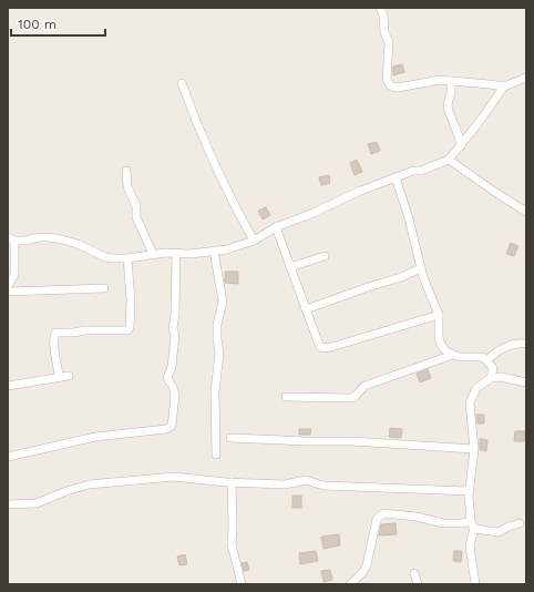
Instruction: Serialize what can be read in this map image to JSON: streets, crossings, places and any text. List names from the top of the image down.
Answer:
{
  "scale_bar": "100 m"
}
